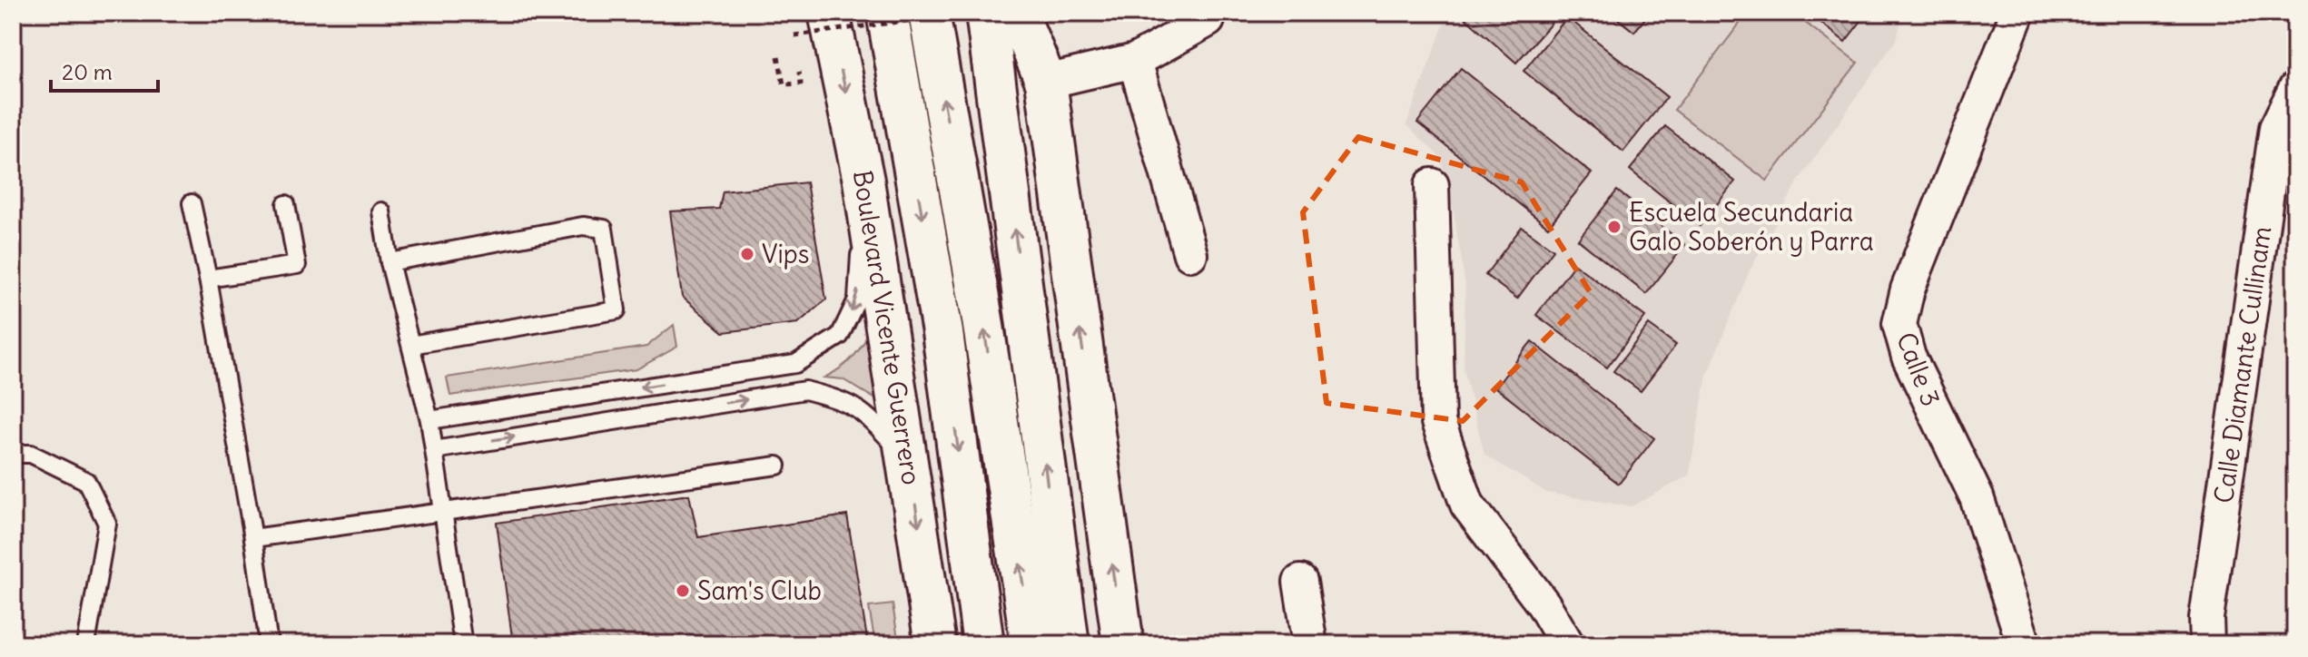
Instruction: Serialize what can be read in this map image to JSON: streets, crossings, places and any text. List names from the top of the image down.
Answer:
{
  "streets": {
    "main road": ["Boulevard Vicente Guerrero"],
    "street": ["Calle Diamante Cullinam", "Calle 3"]
  },
  "places": ["Escuela Secundaria Galo Soberón y Parra", "Vips", "Sam's Club"],
  "scale_bar": "20 m"
}
